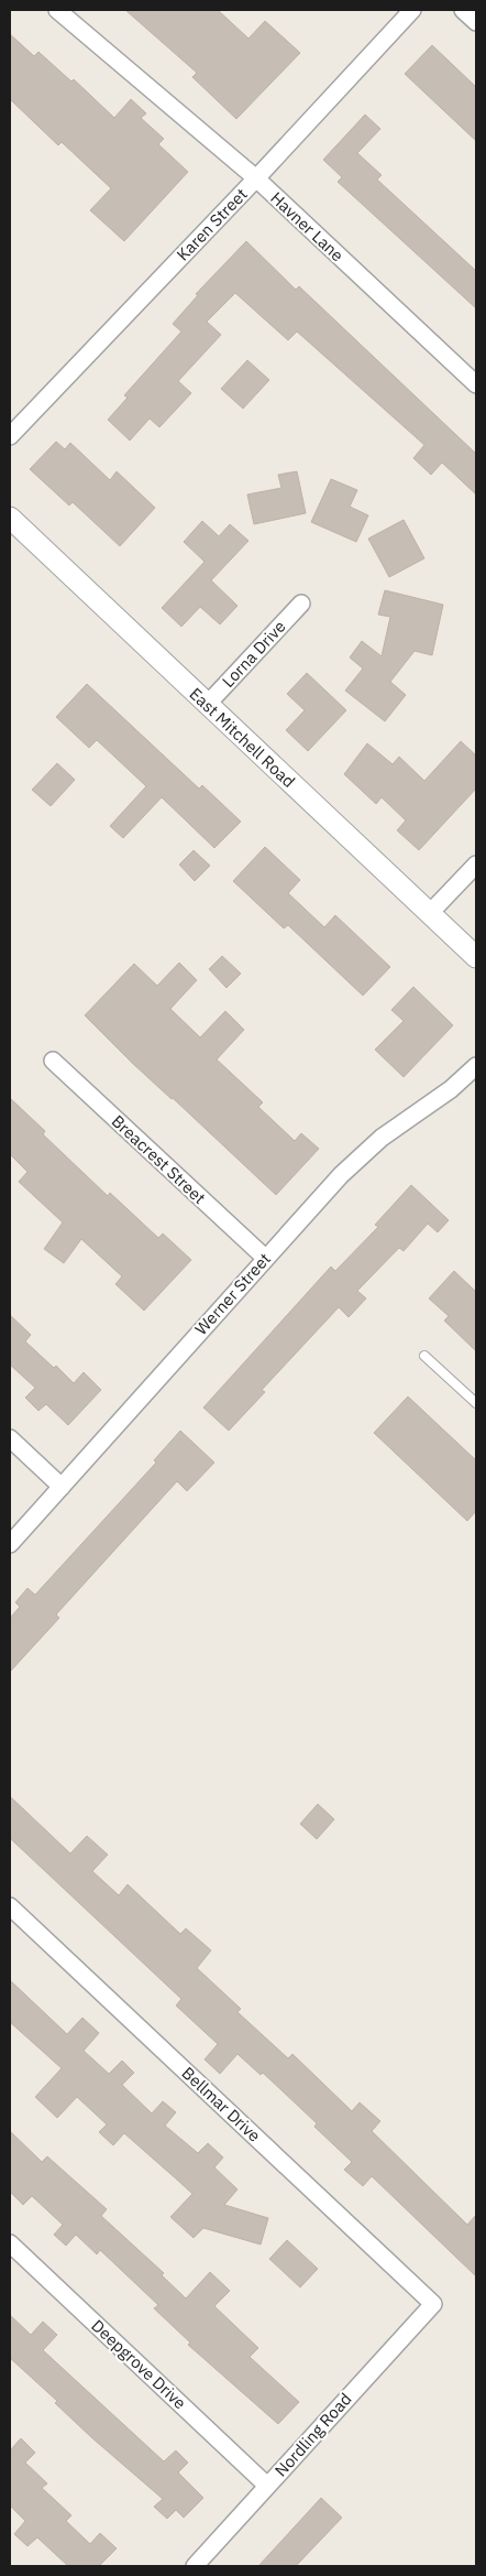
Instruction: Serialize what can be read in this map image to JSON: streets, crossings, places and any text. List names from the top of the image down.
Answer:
{
  "streets": {
    "street": [
      "Karen Street",
      "Havner Lane",
      "Lorna Drive",
      "East Mitchell Road",
      "Breacrest Street",
      "Werner Street",
      "Bellmar Drive",
      "Deepgrove Drive",
      "Nordling Road"
    ]
  },
  "crossings": [
    ["Karen Street", "Havner Lane"],
    ["Lorna Drive", "East Mitchell Road"],
    ["Breacrest Street", "Werner Street"],
    ["Bellmar Drive", "Nordling Road"],
    ["Deepgrove Drive", "Nordling Road"]
  ]
}
